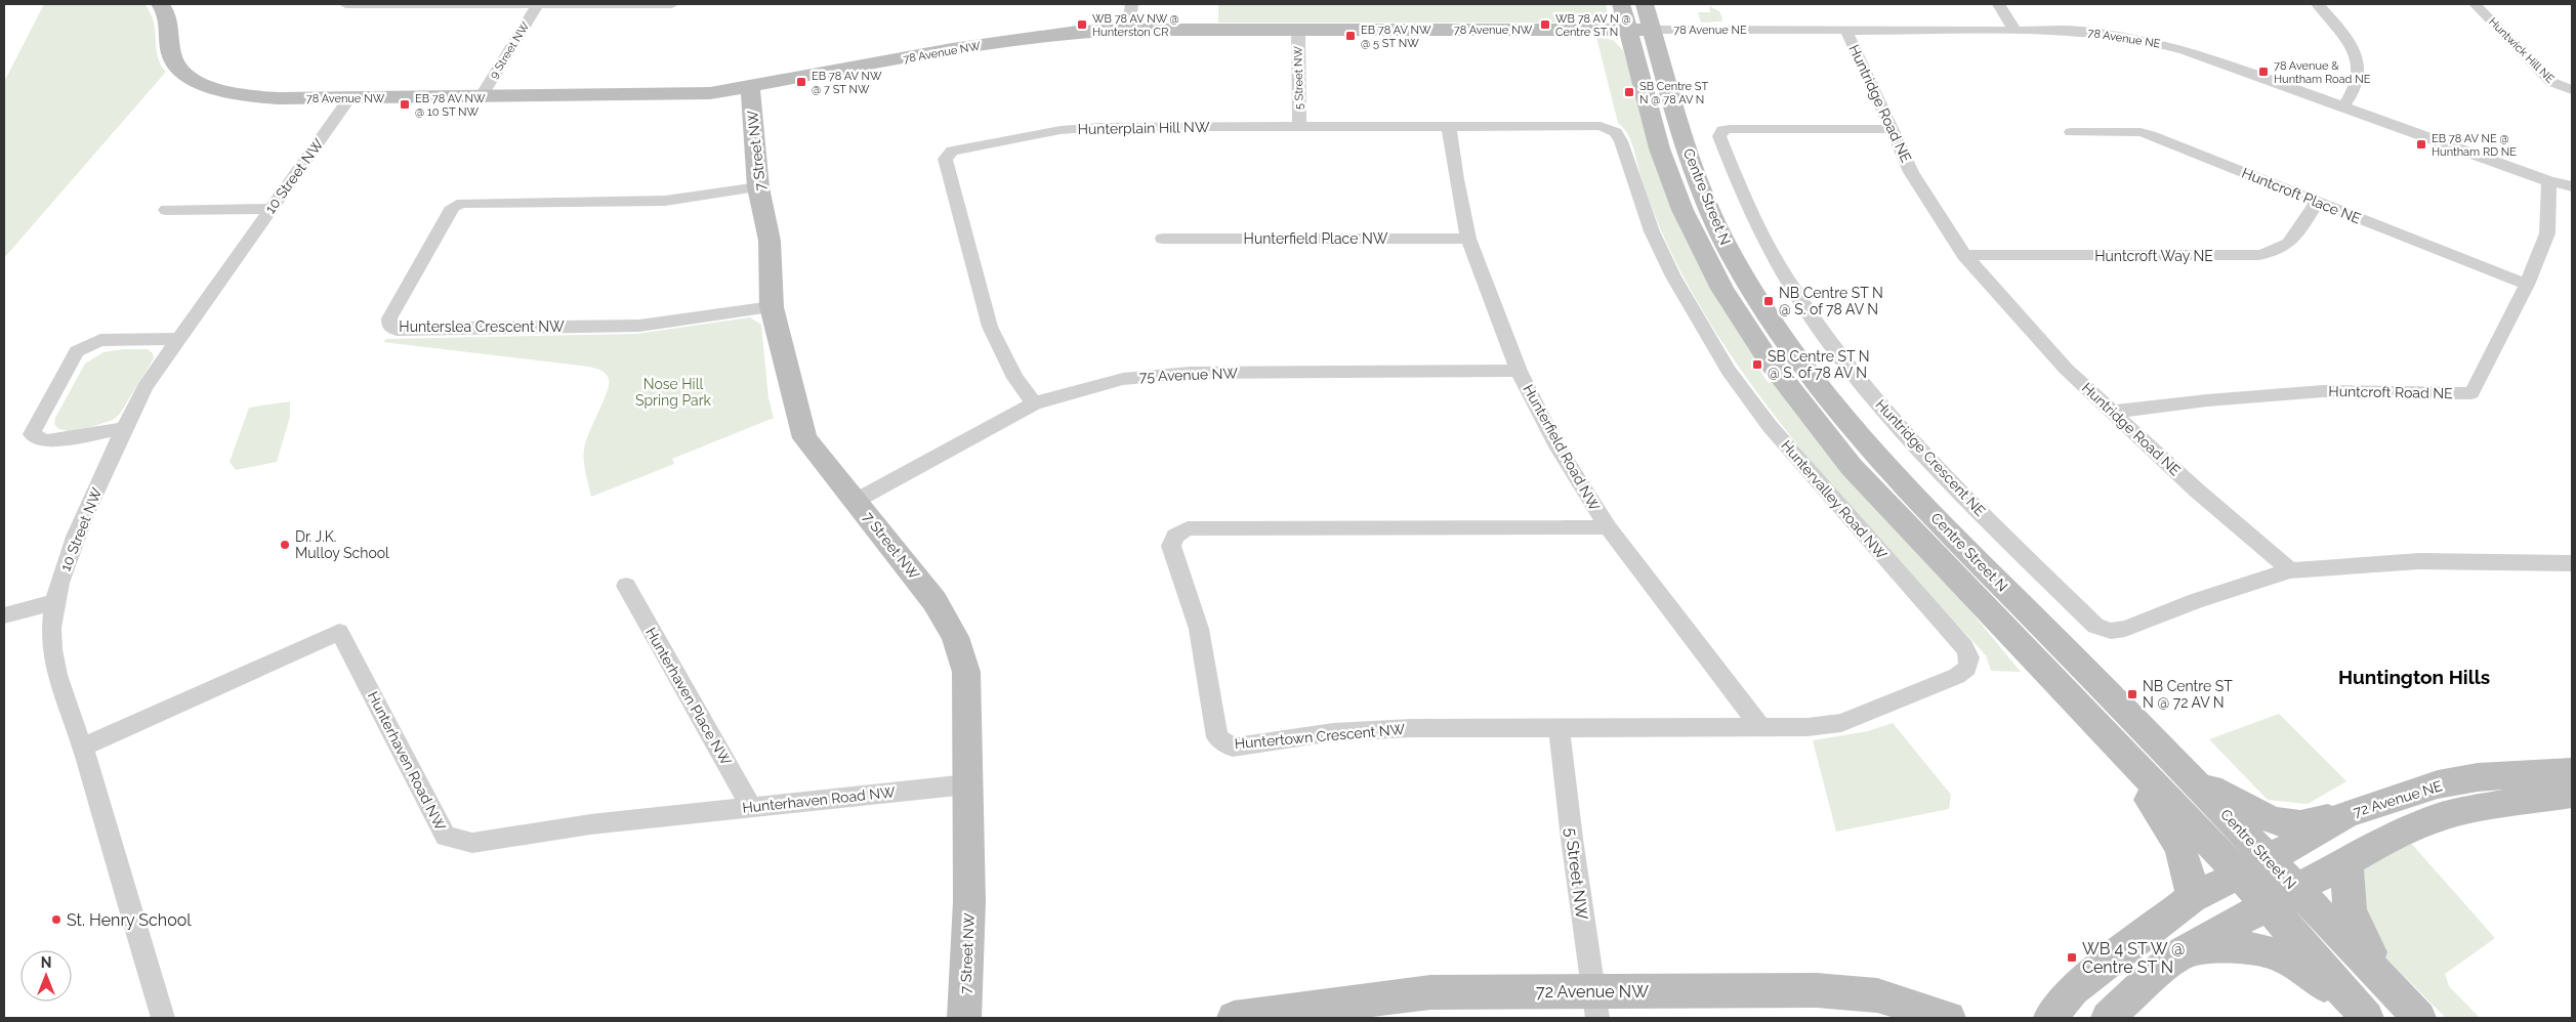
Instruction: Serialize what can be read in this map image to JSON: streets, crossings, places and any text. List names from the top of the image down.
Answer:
{
  "streets": {
    "street": [
      "78 Avenue NW",
      "78 Avenue NE",
      "9 Street NW",
      "Huntwick Hill NE",
      "5 Street NW",
      "Huntridge Road NE",
      "Hunterplain Hill NW",
      "7 Street NW",
      "10 Street NW",
      "Huntcroft Place NE",
      "Centre Street N",
      "Hunterfield Place NW",
      "Huntcroft Way NE",
      "Hunterslea Crescent NW",
      "75 Avenue NW",
      "Huntcroft Road NE",
      "Hunterfield Road NW",
      "Huntridge Crescent NE",
      "Huntervalley Road NW",
      "Hunterhaven Place NW",
      "Huntertown Crescent NW",
      "Hunterhaven Road NW",
      "72 Avenue NE",
      "72 Avenue NW"
    ]
  },
  "crossings": [
    ["78 Avenue NW", "78 Avenue NE"],
    ["78 Avenue NW", "9 Street NW"],
    ["78 Avenue NW", "5 Street NW"],
    ["78 Avenue NW", "7 Street NW"],
    ["78 Avenue NW", "10 Street NW"],
    ["78 Avenue NW", "Centre Street N"],
    ["78 Avenue NE", "Huntridge Road NE"],
    ["78 Avenue NE", "Centre Street N"],
    ["78 Avenue NE", "Huntcroft Road NE"],
    ["5 Street NW", "Hunterplain Hill NW"],
    ["5 Street NW", "Huntertown Crescent NW"],
    ["5 Street NW", "72 Avenue NW"],
    ["Huntridge Road NE", "Huntcroft Way NE"],
    ["Huntridge Road NE", "Huntcroft Road NE"],
    ["Huntridge Road NE", "Huntridge Crescent NE"],
    ["Hunterplain Hill NW", "75 Avenue NW"],
    ["Hunterplain Hill NW", "Hunterfield Road NW"],
    ["Hunterplain Hill NW", "Huntervalley Road NW"],
    ["7 Street NW", "Hunterslea Crescent NW"],
    ["7 Street NW", "75 Avenue NW"],
    ["7 Street NW", "Hunterhaven Road NW"],
    ["10 Street NW", "Hunterhaven Road NW"],
    ["Huntcroft Place NE", "Huntcroft Way NE"],
    ["Huntcroft Place NE", "Huntcroft Road NE"],
    ["Centre Street N", "72 Avenue NE"],
    ["Hunterfield Place NW", "Hunterfield Road NW"],
    ["75 Avenue NW", "Hunterfield Road NW"],
    ["Hunterfield Road NW", "Huntervalley Road NW"],
    ["Hunterfield Road NW", "Huntertown Crescent NW"],
    ["Huntervalley Road NW", "Huntertown Crescent NW"],
    ["Hunterhaven Place NW", "Hunterhaven Road NW"]
  ],
  "districts": ["Huntington Hills"],
  "parks": ["Nose Hill Spring Park"],
  "places": {
    "transit": [
      "WB 78 AV NW @ Hunterston CR",
      "WB 78 AV N @ Centre ST N",
      "EB 78 AV NW @ 5 ST NW",
      "78 Avenue & Huntham Road NE",
      "EB 78 AV NW @ 7 ST NW",
      "SB Centre ST N @ 78 AV N",
      "EB 78 AV NW @ 10 ST NW",
      "EB 78 AV NE @ Huntham RD NE",
      "NB Centre ST N @ S. of 78 AV N",
      "SB Centre ST N @ S. of 78 AV N",
      "NB Centre ST N @ 72 AV N",
      "WB 4 ST W @ Centre ST N"
    ],
    "other": ["Dr. J.K. Mulloy School", "St. Henry School"]
  },
  "north": "top"
}
